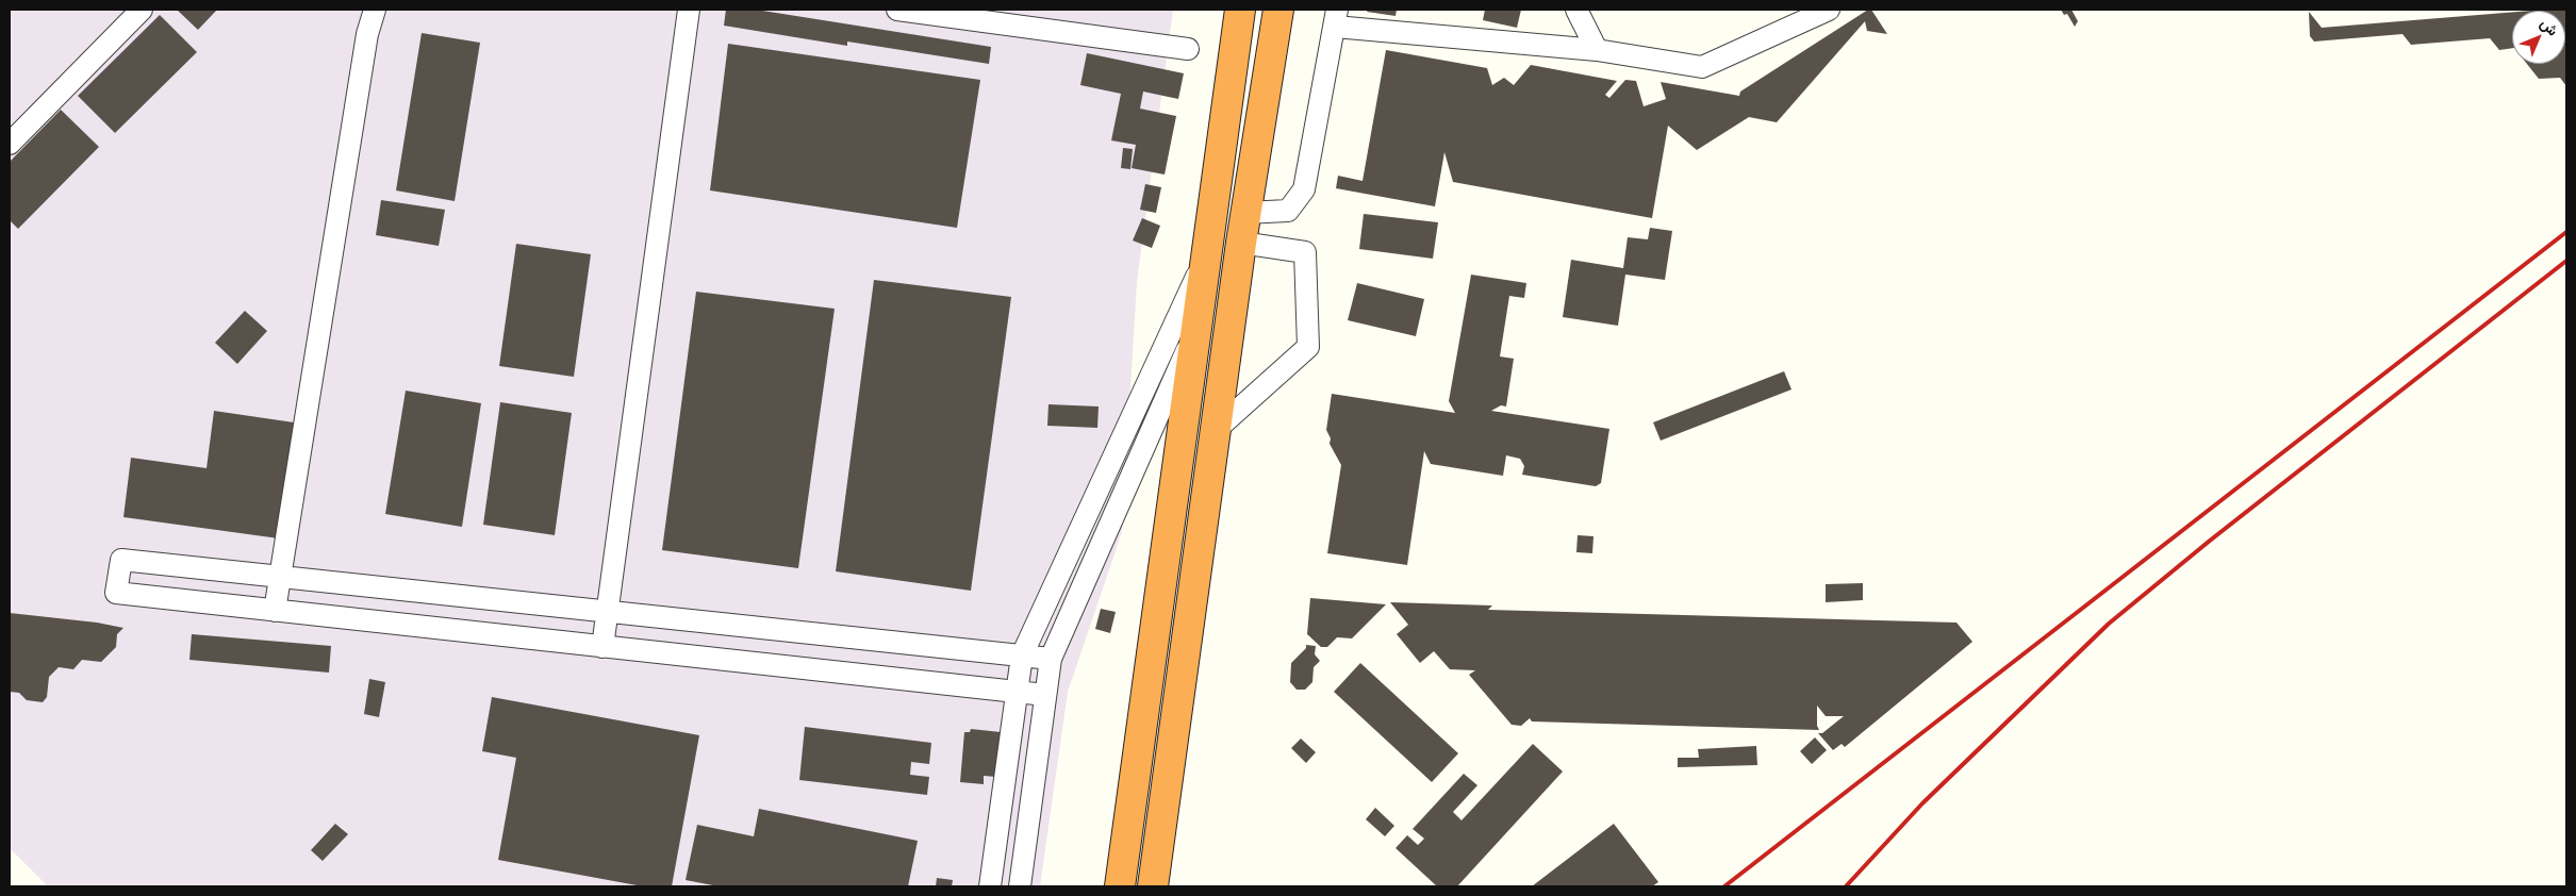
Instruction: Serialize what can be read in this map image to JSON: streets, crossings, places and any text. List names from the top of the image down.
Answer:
{
  "north": "top right"
}
